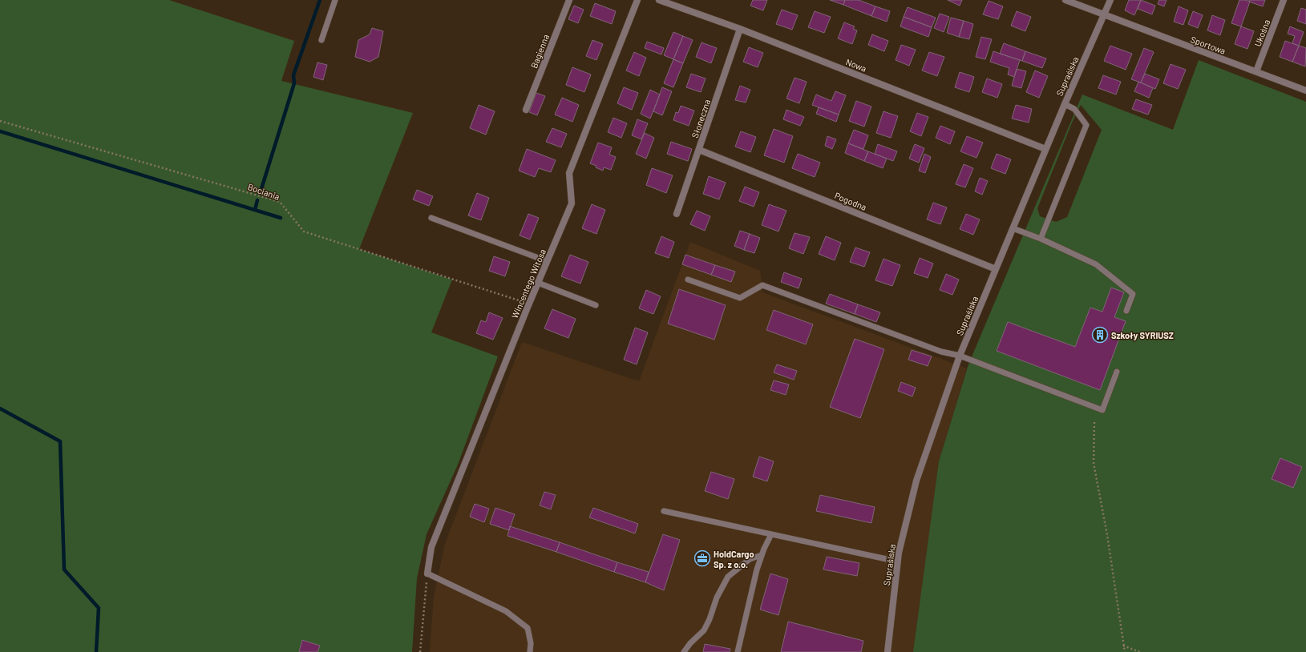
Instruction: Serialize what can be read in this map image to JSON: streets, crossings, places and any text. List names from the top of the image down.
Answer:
{
  "streets": {
    "street": [
      "Ukośna",
      "Sportowa",
      "Bagienna",
      "Nowa",
      "Supraślska",
      "Słoneczna",
      "Pogodna",
      "Wincentego Witosa"
    ],
    "path": ["Bociania"]
  },
  "crossings": [
    ["Ukośna", "Sportowa"],
    ["Sportowa", "Supraślska"],
    ["Nowa", "Supraślska"],
    ["Nowa", "Słoneczna"],
    ["Supraślska", "Pogodna"],
    ["Słoneczna", "Pogodna"],
    ["Bociania", "Wincentego Witosa"]
  ],
  "places": {
    "building": ["Szkoły SYRIUSZ"],
    "office": ["HoldCargo Sp. z o.o."]
  }
}
